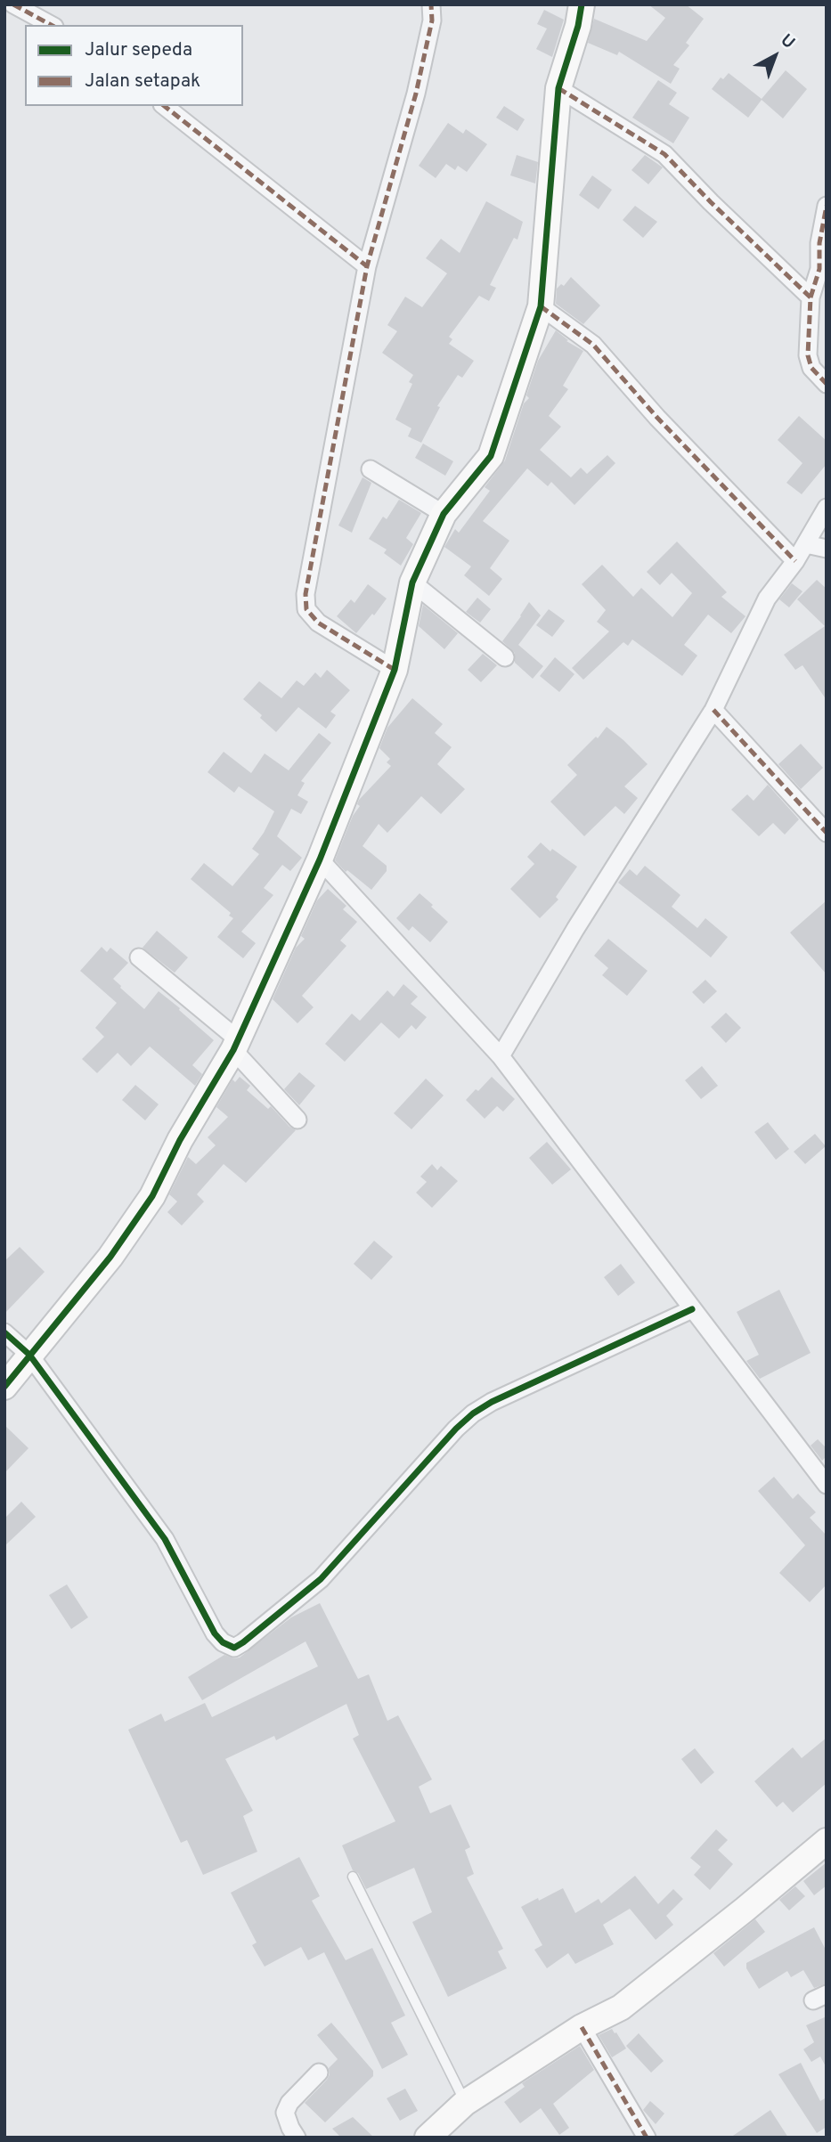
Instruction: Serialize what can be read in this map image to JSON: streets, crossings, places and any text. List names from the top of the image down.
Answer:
{
  "legend": ["Jalur sepeda", "Jalan setapak"],
  "north": "top right"
}
